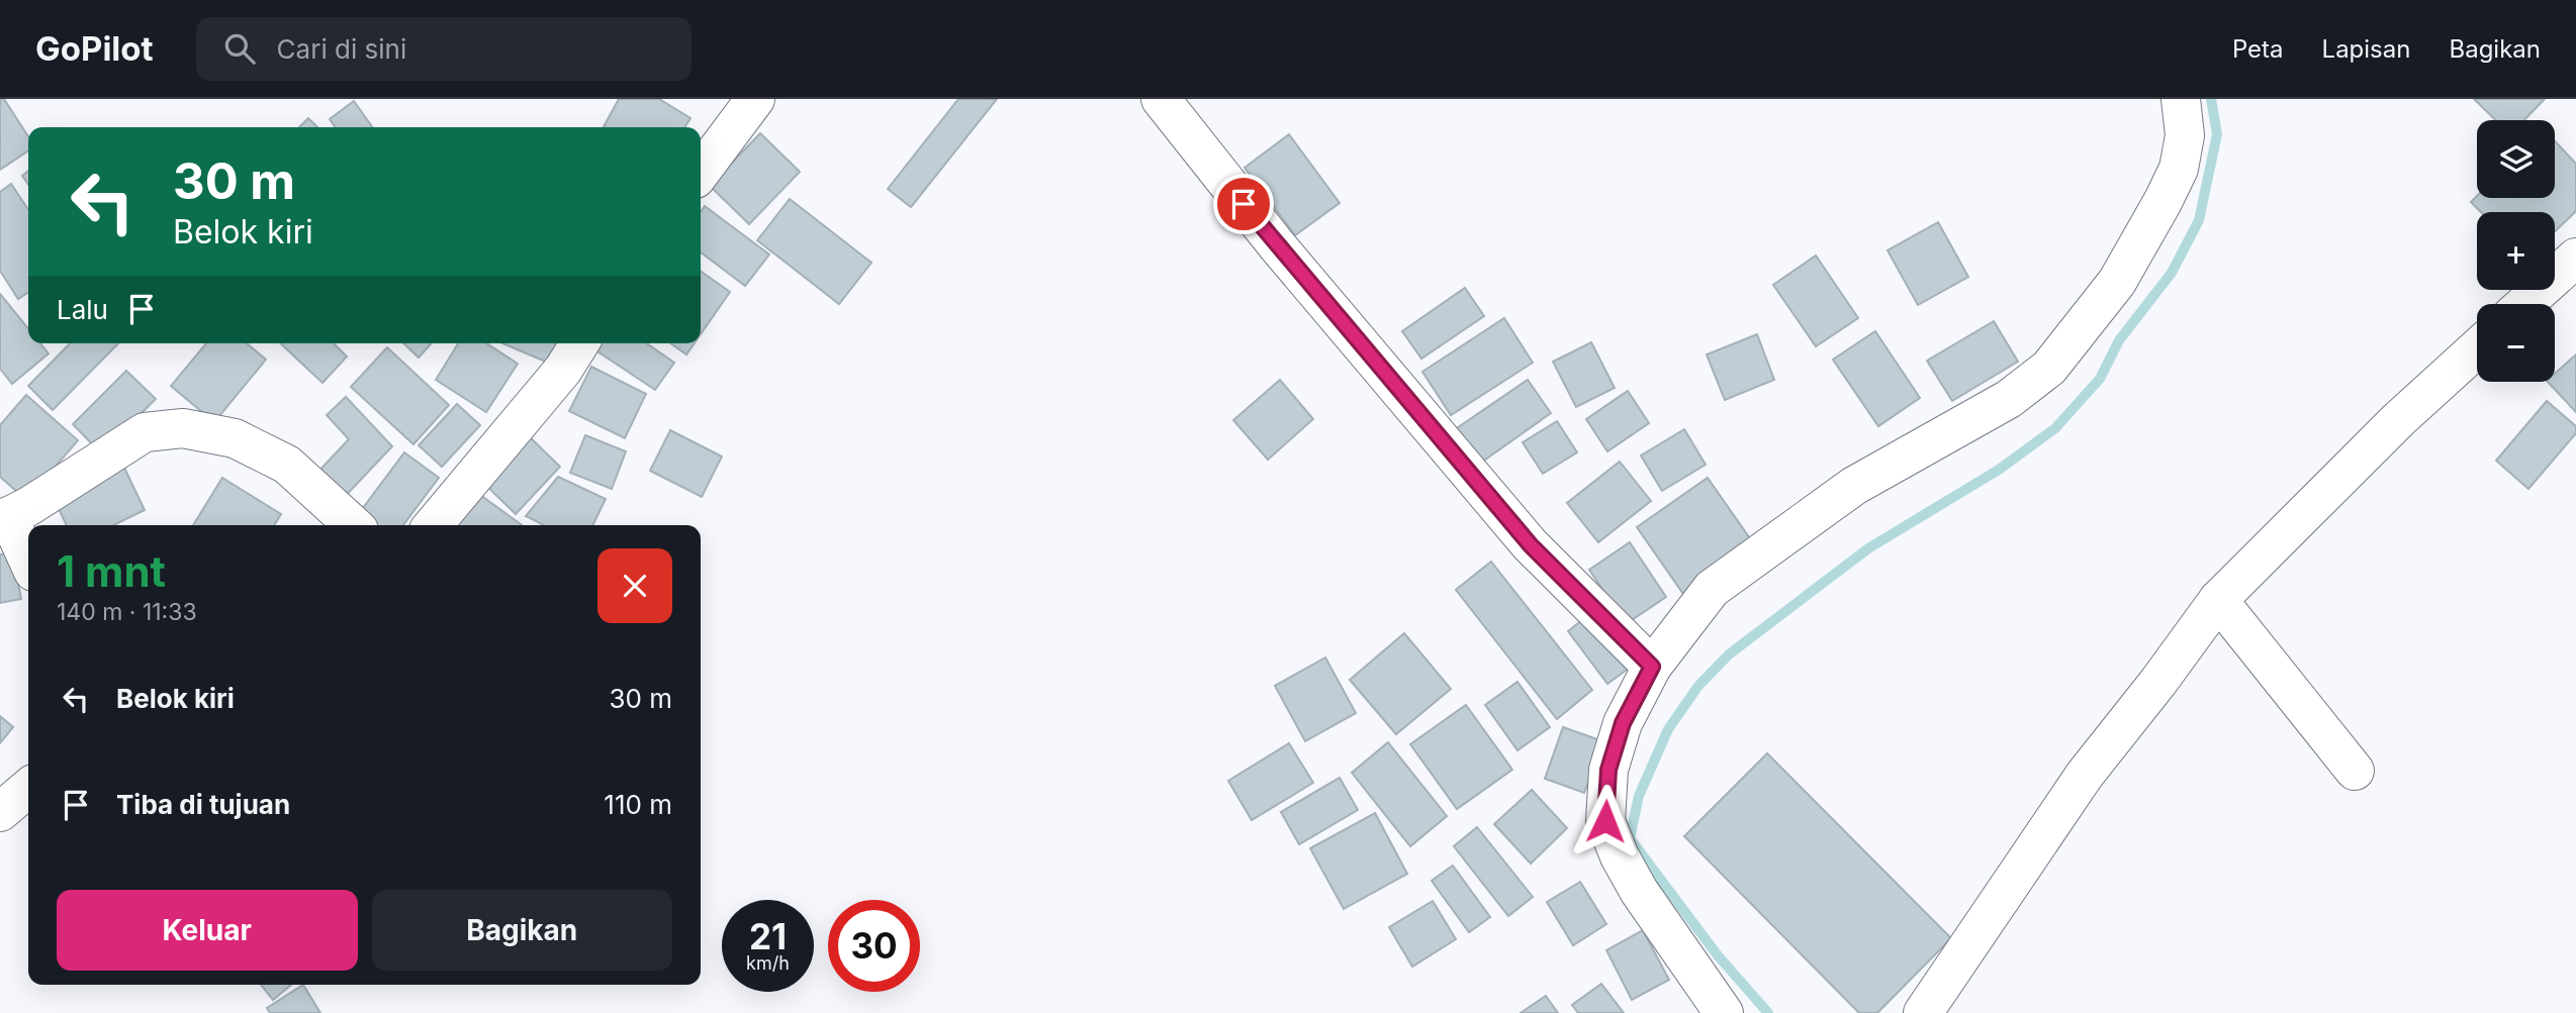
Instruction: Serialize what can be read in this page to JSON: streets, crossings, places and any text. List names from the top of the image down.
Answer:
{
  "page": {
    "header": "GoPilot",
    "search": "Cari di sini",
    "nav": ["Peta", "Lapisan", "Bagikan"],
    "map_buttons": ["+", "−"],
    "turn": ["30 m", "Belok kiri"],
    "then": "Lalu",
    "heading": ["1 mnt", "140 m · 11:33"],
    "list": [
      {
        "name": "Belok kiri",
        "value": "30 m"
      },
      {
        "name": "Tiba di tujuan",
        "value": "110 m"
      }
    ],
    "buttons": ["Keluar", "Bagikan"],
    "speed": "21 km/h",
    "limit": "30"
  }
}
